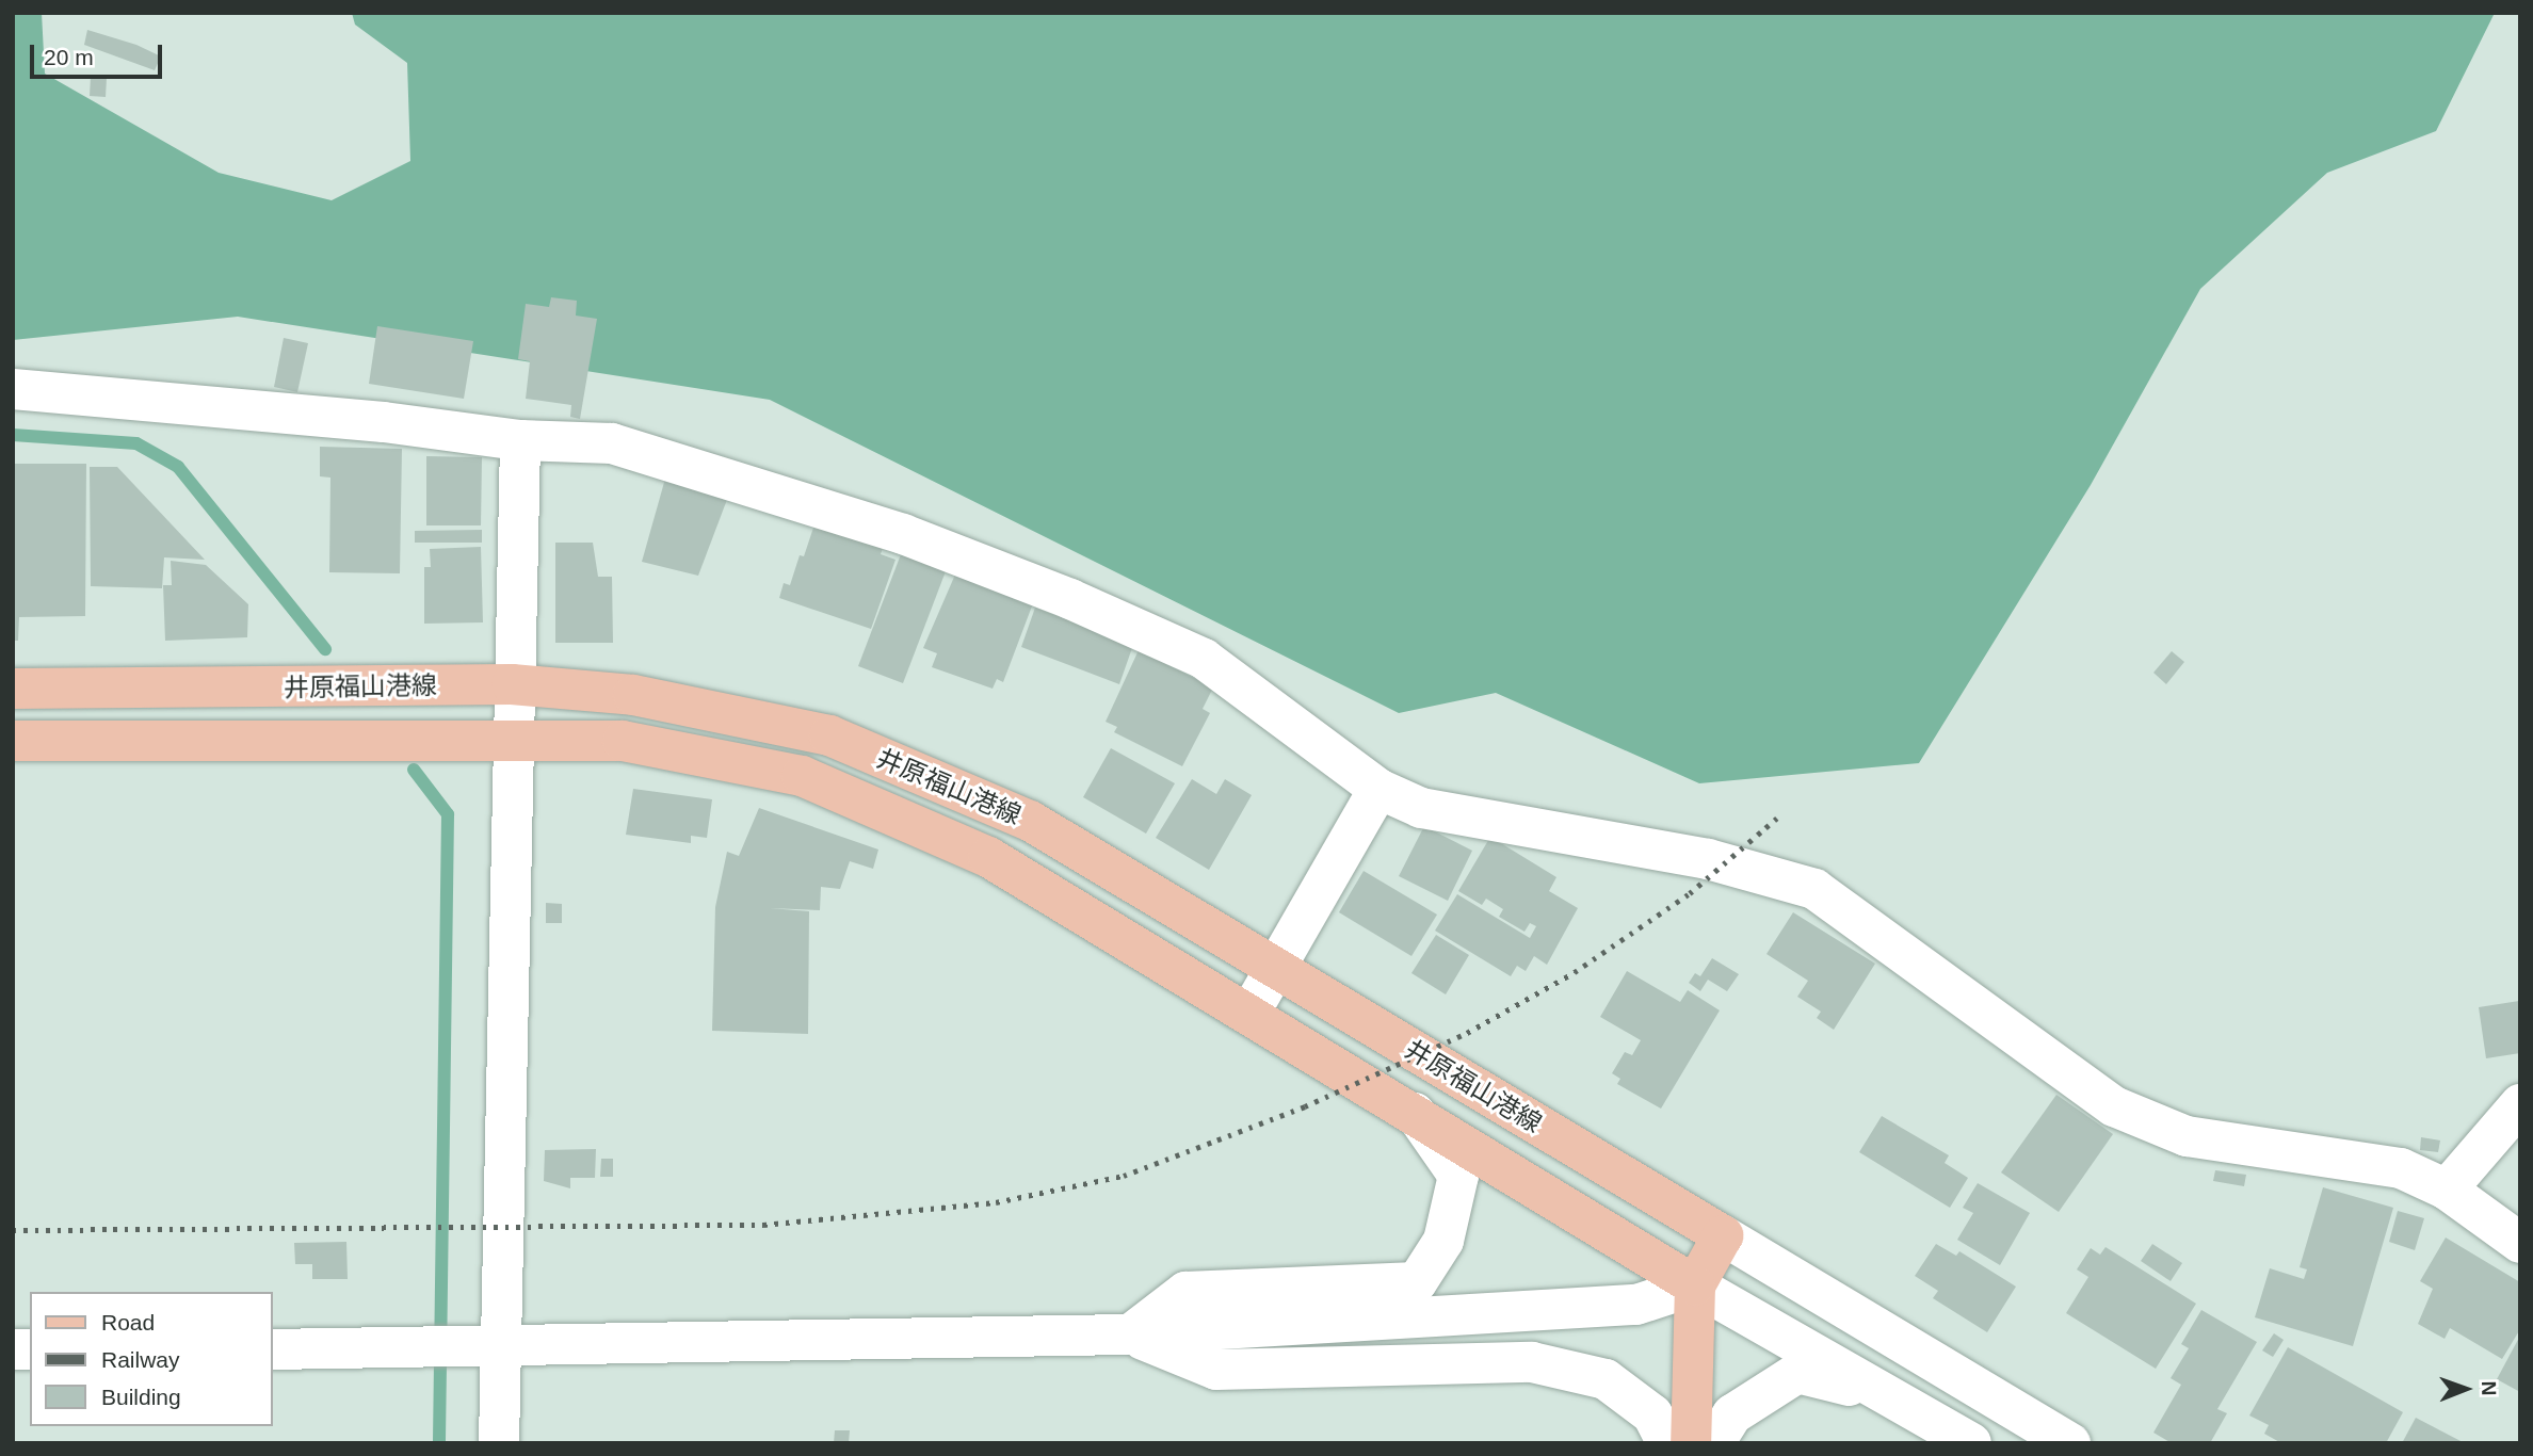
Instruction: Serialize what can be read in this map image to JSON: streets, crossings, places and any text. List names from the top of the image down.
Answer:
{
  "streets": {
    "main road": ["井原福山港線"]
  },
  "legend": ["Road", "Railway", "Building"],
  "scale_bar": "20 m",
  "north": "right"
}
